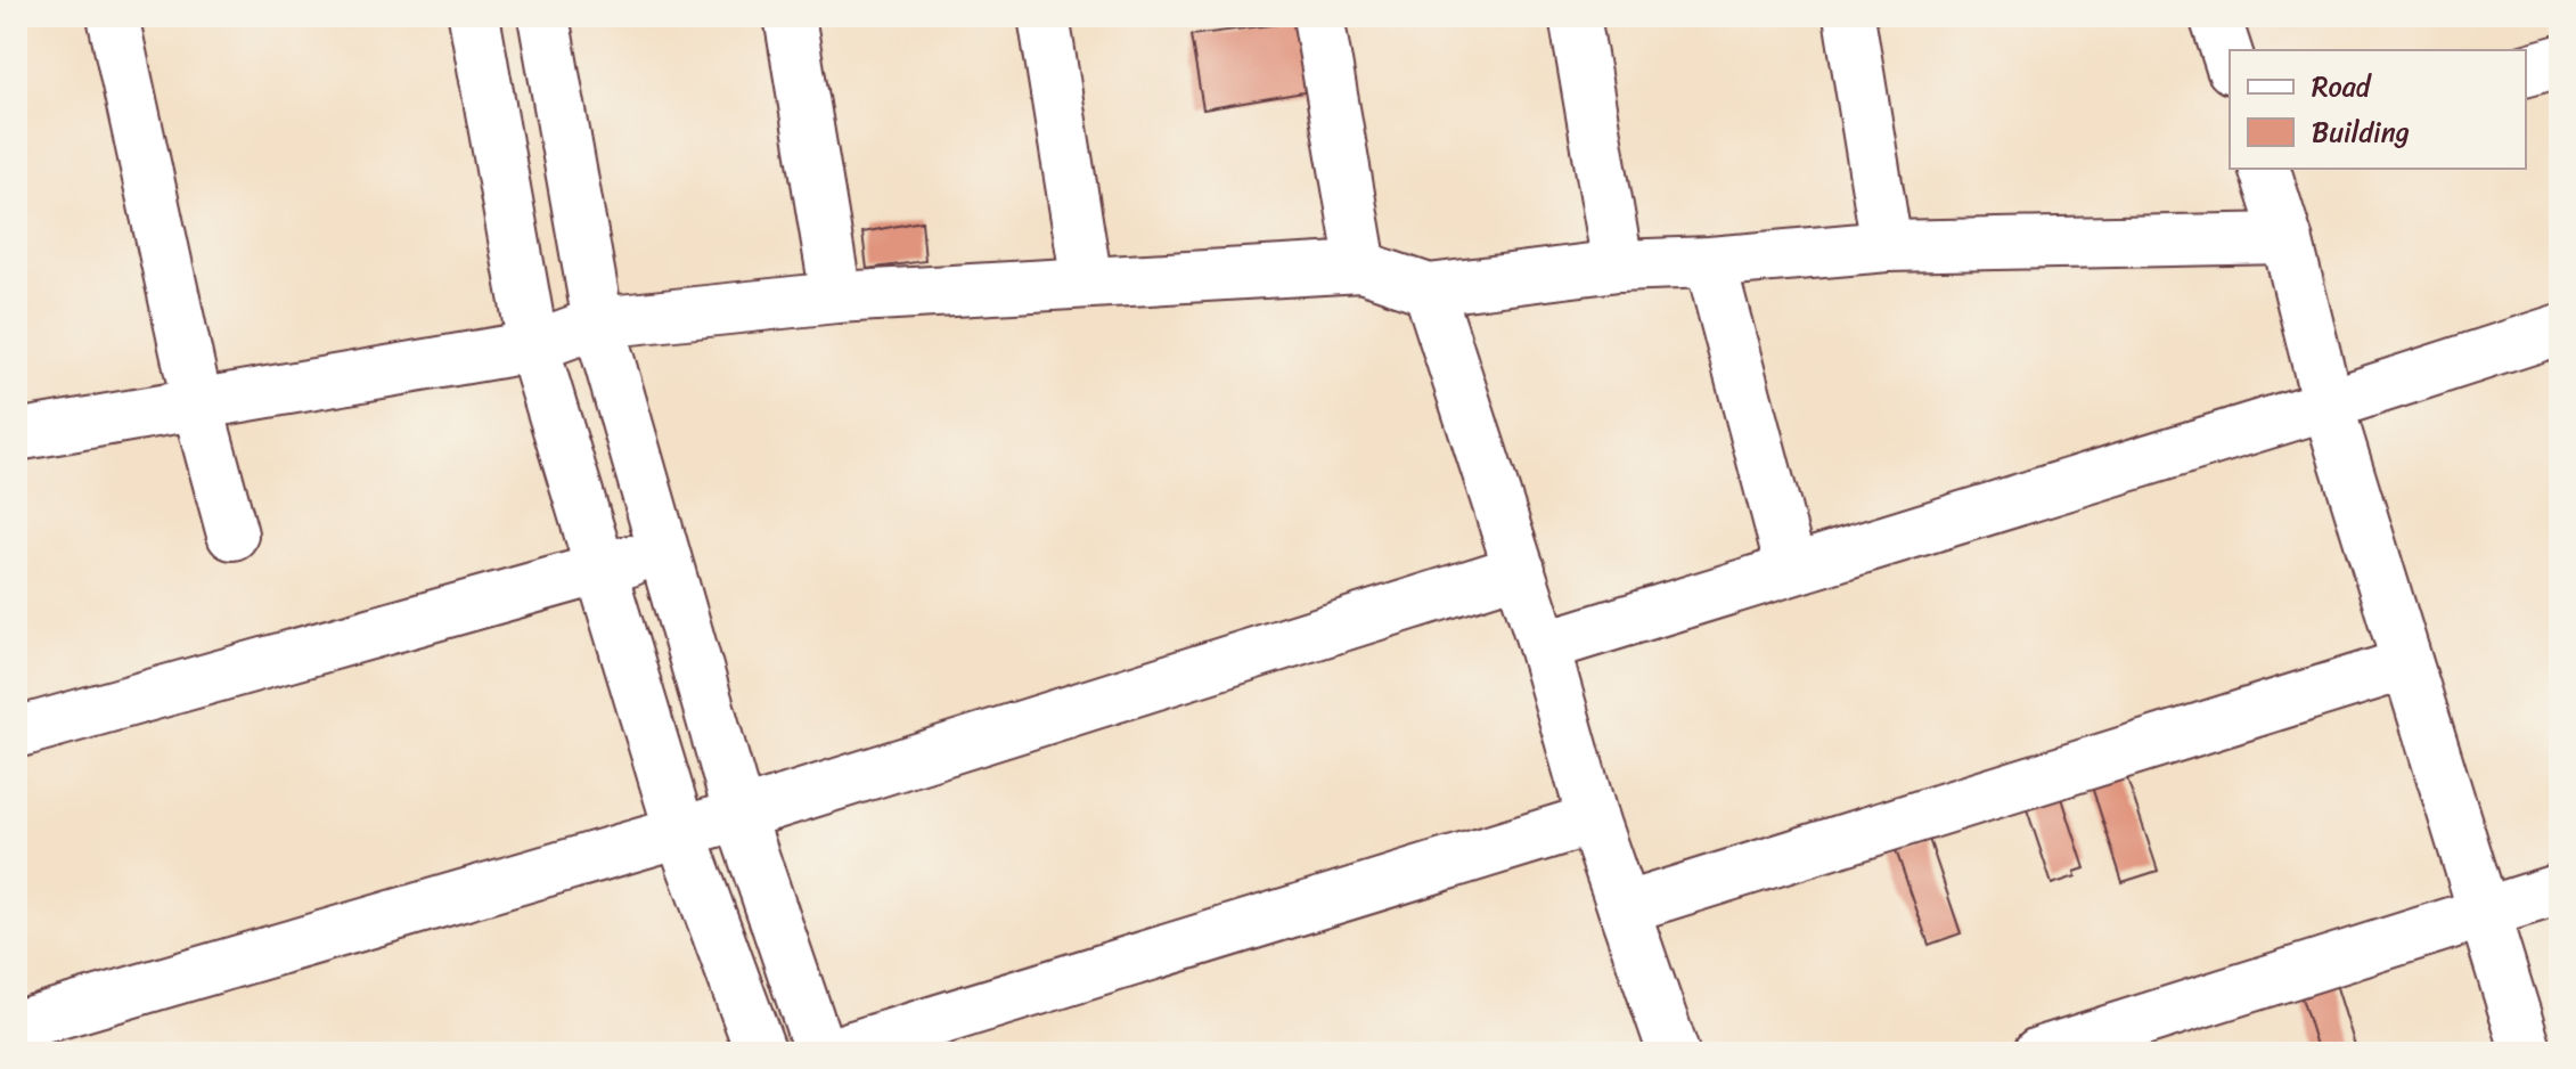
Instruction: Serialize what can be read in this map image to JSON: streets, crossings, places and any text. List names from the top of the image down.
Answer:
{
  "legend": ["Road", "Building"]
}
